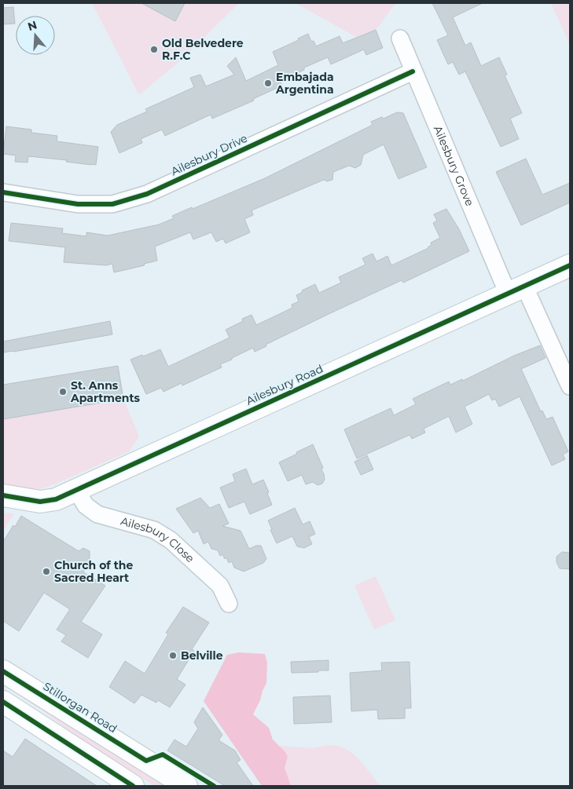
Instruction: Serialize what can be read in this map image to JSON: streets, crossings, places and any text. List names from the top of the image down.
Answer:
{
  "streets": {
    "main road": ["Ailesbury Road", "Stillorgan Road"],
    "street": ["Ailesbury Drive", "Ailesbury Grove", "Ailesbury Close"]
  },
  "crossings": [
    ["Ailesbury Drive", "Ailesbury Grove"],
    ["Ailesbury Grove", "Ailesbury Road"],
    ["Ailesbury Road", "Ailesbury Close"]
  ],
  "places": [
    "Old Belvedere R.F.C",
    "Embajada Argentina",
    "St. Anns Apartments",
    "Church of the Sacred Heart",
    "Belville"
  ],
  "north": "top"
}
